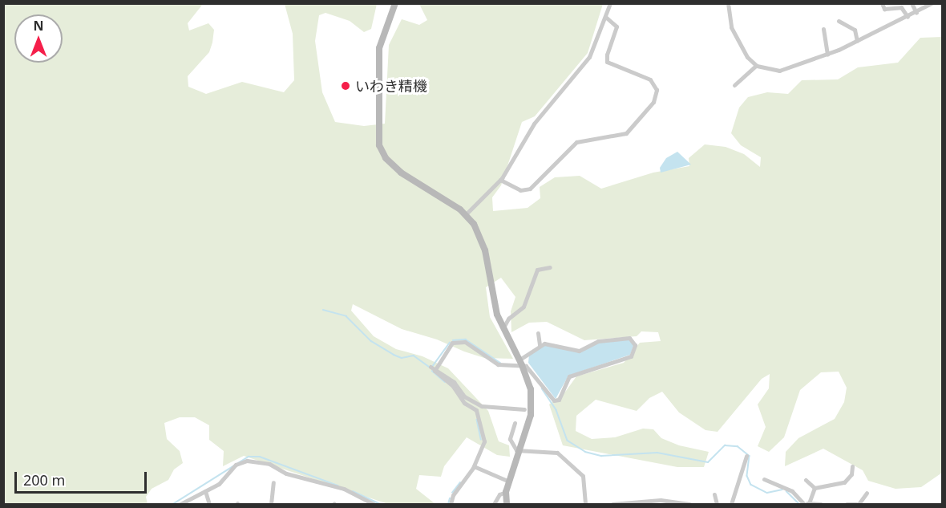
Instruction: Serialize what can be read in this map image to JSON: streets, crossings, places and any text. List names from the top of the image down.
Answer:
{
  "places": ["いわき精機"],
  "scale_bar": "200 m",
  "north": "top"
}
